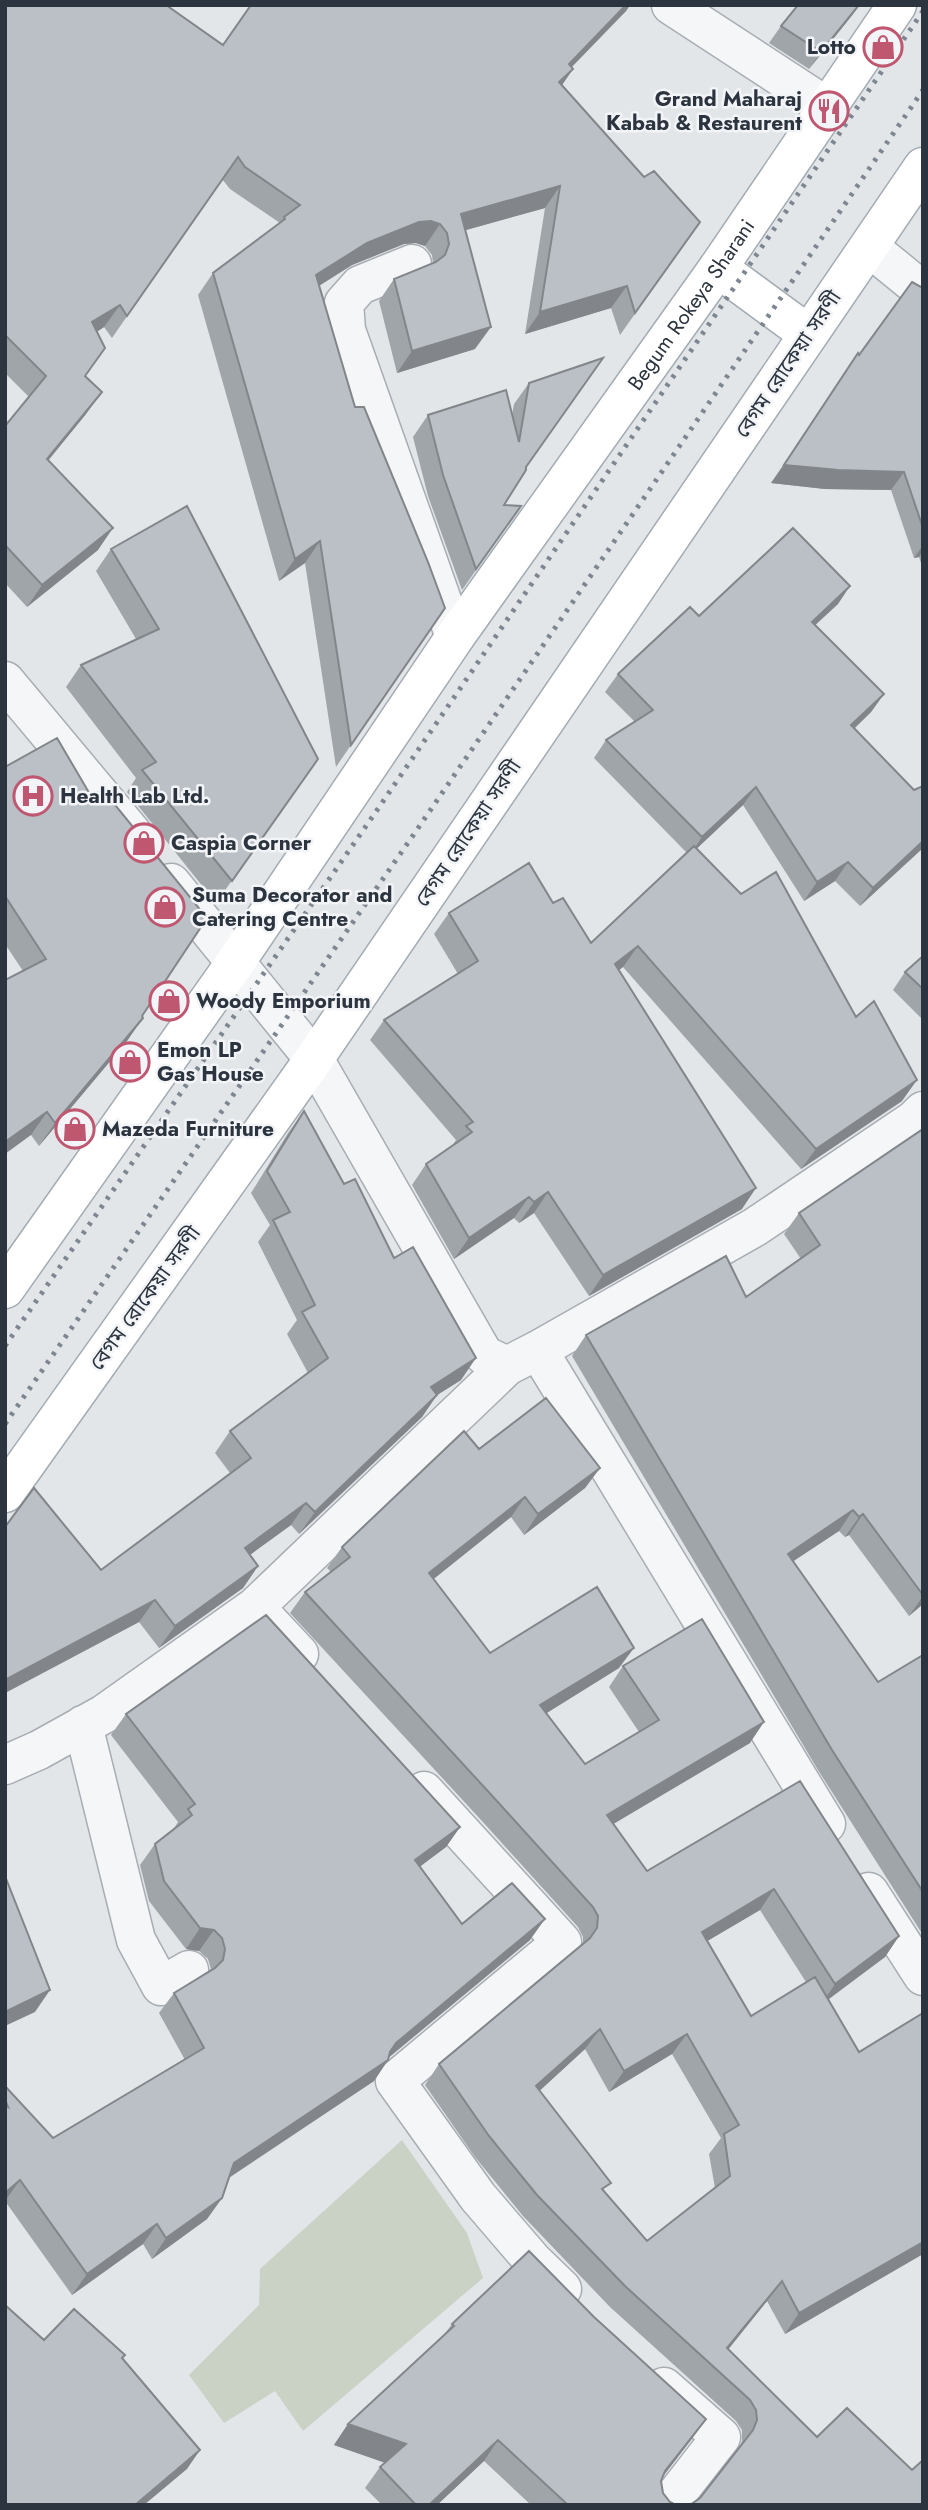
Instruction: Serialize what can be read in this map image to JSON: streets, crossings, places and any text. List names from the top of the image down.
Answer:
{
  "streets": {
    "main road": ["Begum Rokeya Sharani", "বেগম রোকেয়া সরণী"]
  },
  "places": {
    "shop": [
      "Lotto",
      "Caspia Corner",
      "Suma Decorator and Catering Centre",
      "Woody Emporium",
      "Emon LP Gas House",
      "Mazeda Furniture"
    ],
    "restaurant": ["Grand Maharaj Kabab & Restaurent"],
    "hospital": ["Health Lab Ltd."]
  }
}
